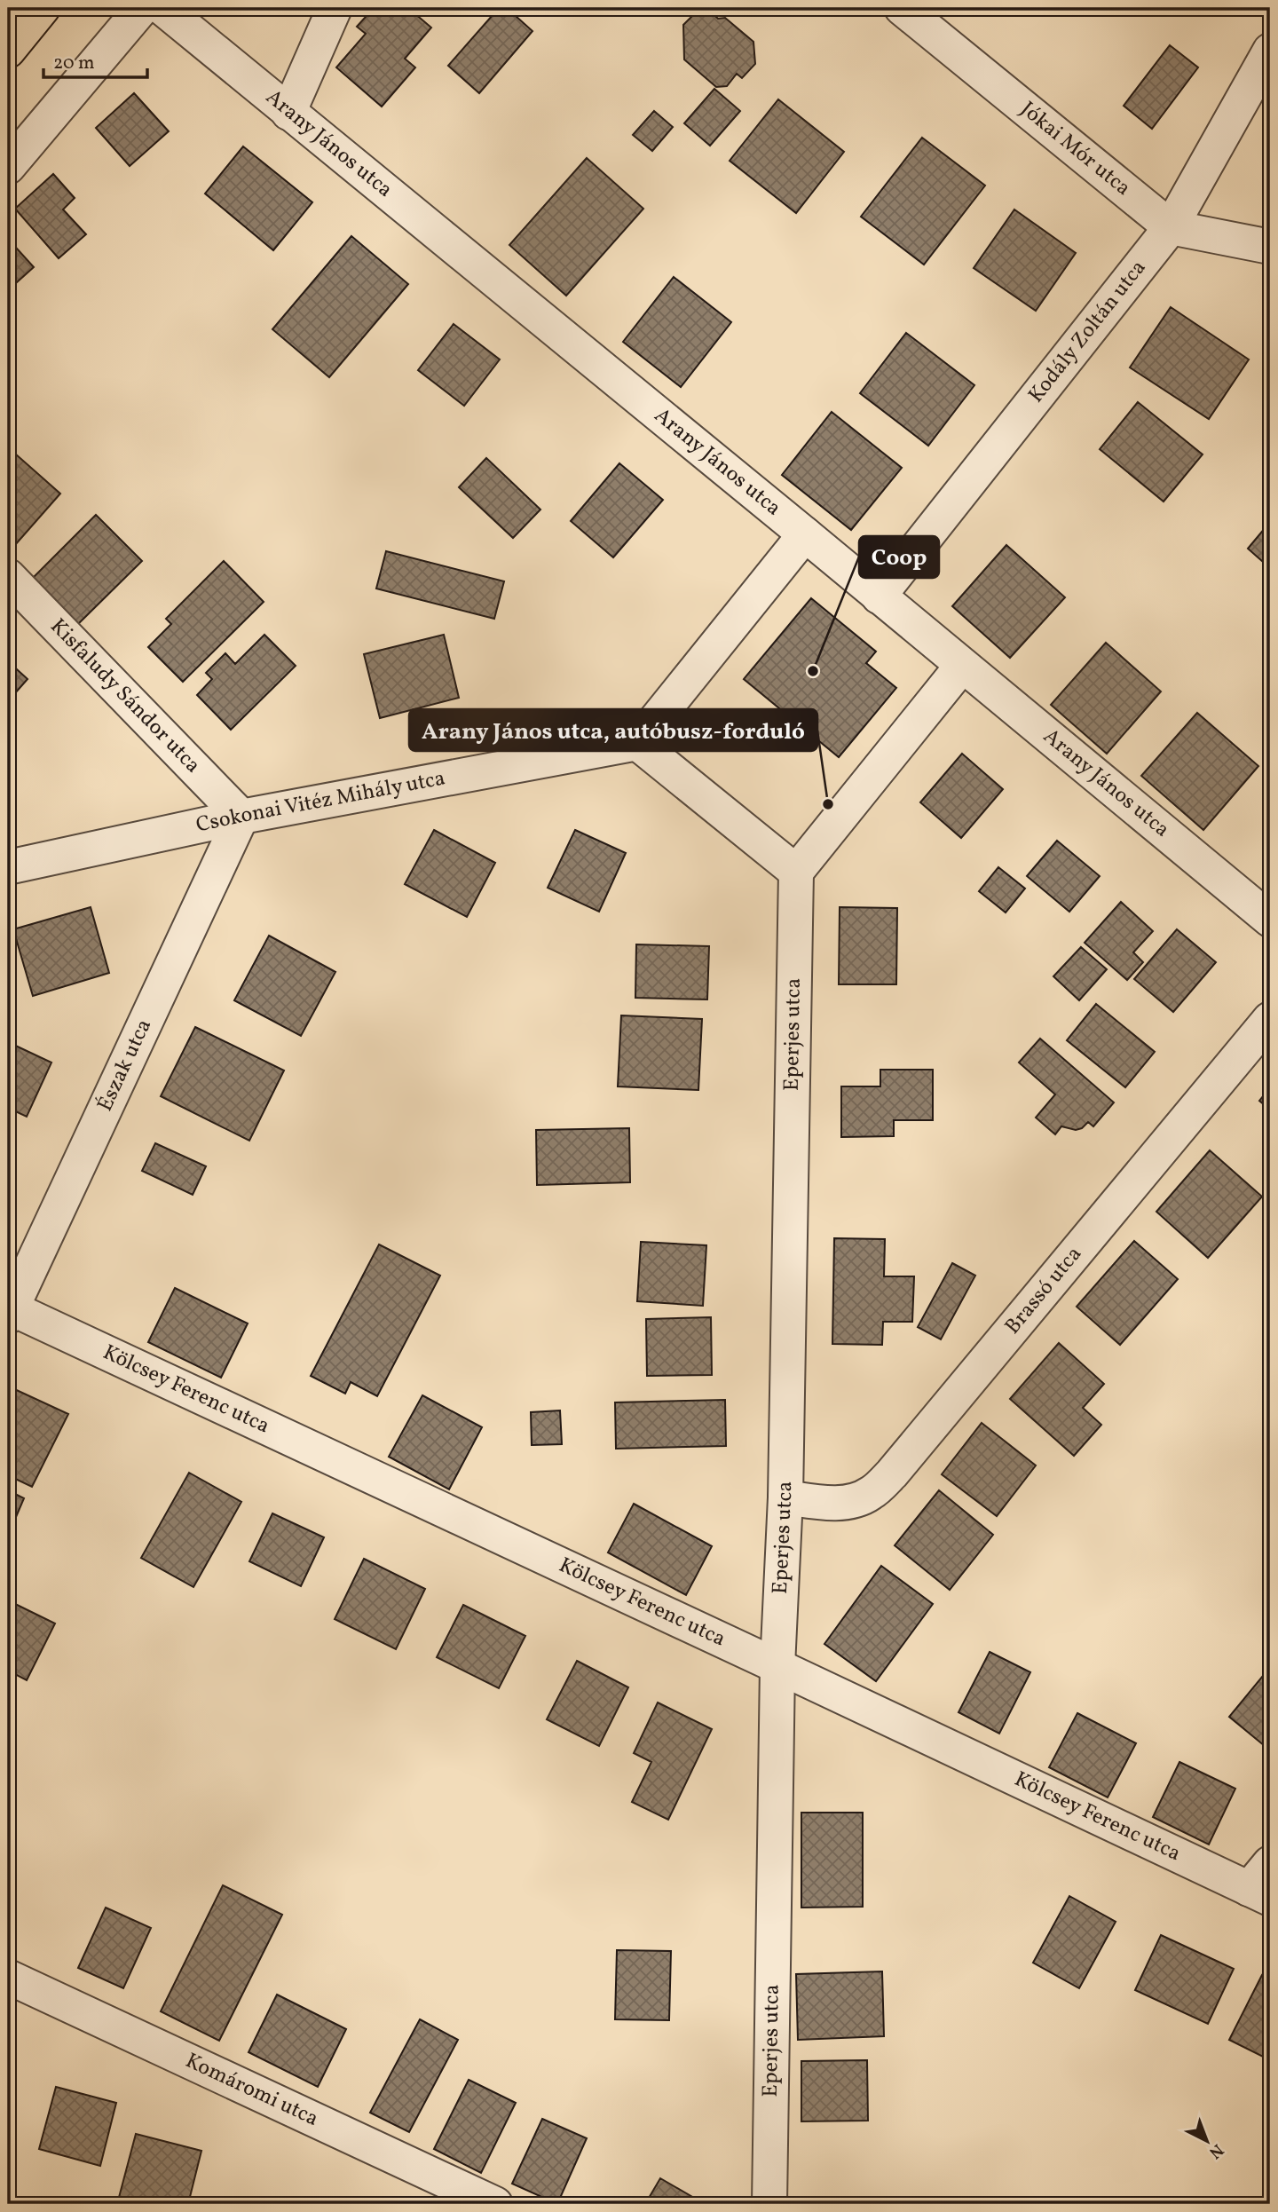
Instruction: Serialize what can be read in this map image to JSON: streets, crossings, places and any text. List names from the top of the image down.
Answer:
{
  "streets": {
    "street": [
      "Arany János utca",
      "Jókai Mór utca",
      "Kodály Zoltán utca",
      "Kisfaludy Sándor utca",
      "Csokonai Vitéz Mihály utca",
      "Eperjes utca",
      "Észak utca",
      "Brassó utca",
      "Kölcsey Ferenc utca",
      "Komáromi utca"
    ]
  },
  "crossings": [
    ["Arany János utca", "Kodály Zoltán utca"],
    ["Jókai Mór utca", "Kodály Zoltán utca"],
    ["Kisfaludy Sándor utca", "Csokonai Vitéz Mihály utca"],
    ["Kisfaludy Sándor utca", "Észak utca"],
    ["Csokonai Vitéz Mihály utca", "Észak utca"],
    ["Eperjes utca", "Brassó utca"],
    ["Eperjes utca", "Kölcsey Ferenc utca"],
    ["Észak utca", "Kölcsey Ferenc utca"]
  ],
  "places": ["Coop", "Arany János utca, autóbusz-forduló"],
  "scale_bar": "20 m",
  "north": "bottom right"
}
